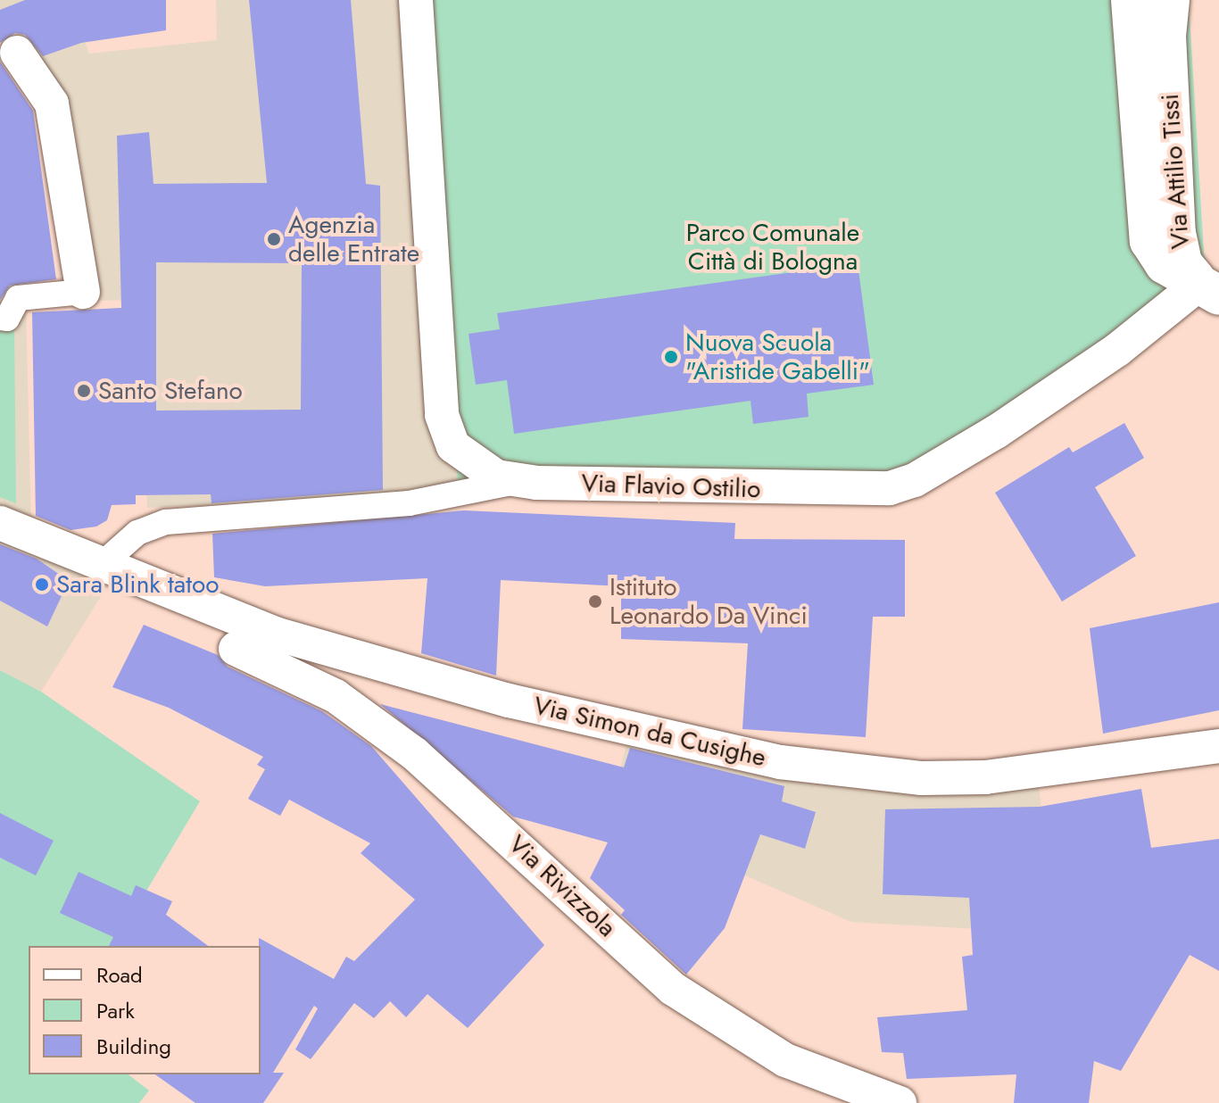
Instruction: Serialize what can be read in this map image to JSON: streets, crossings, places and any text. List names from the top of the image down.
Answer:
{
  "streets": {
    "main road": ["Via Attilio Tissi"],
    "street": ["Via Flavio Ostilio", "Via Simon da Cusighe", "Via Rivizzola"]
  },
  "crossings": [
    ["Via Attilio Tissi", "Via Flavio Ostilio"],
    ["Via Flavio Ostilio", "Via Simon da Cusighe"]
  ],
  "parks": ["Parco Comunale Città di Bologna"],
  "places": [
    "Agenzia delle Entrate",
    "Nuova Scuola \"Aristide Gabelli\"",
    "Santo Stefano",
    "Sara Blink tatoo",
    "Istituto Leonardo Da Vinci"
  ],
  "legend": ["Road", "Park", "Building"]
}
